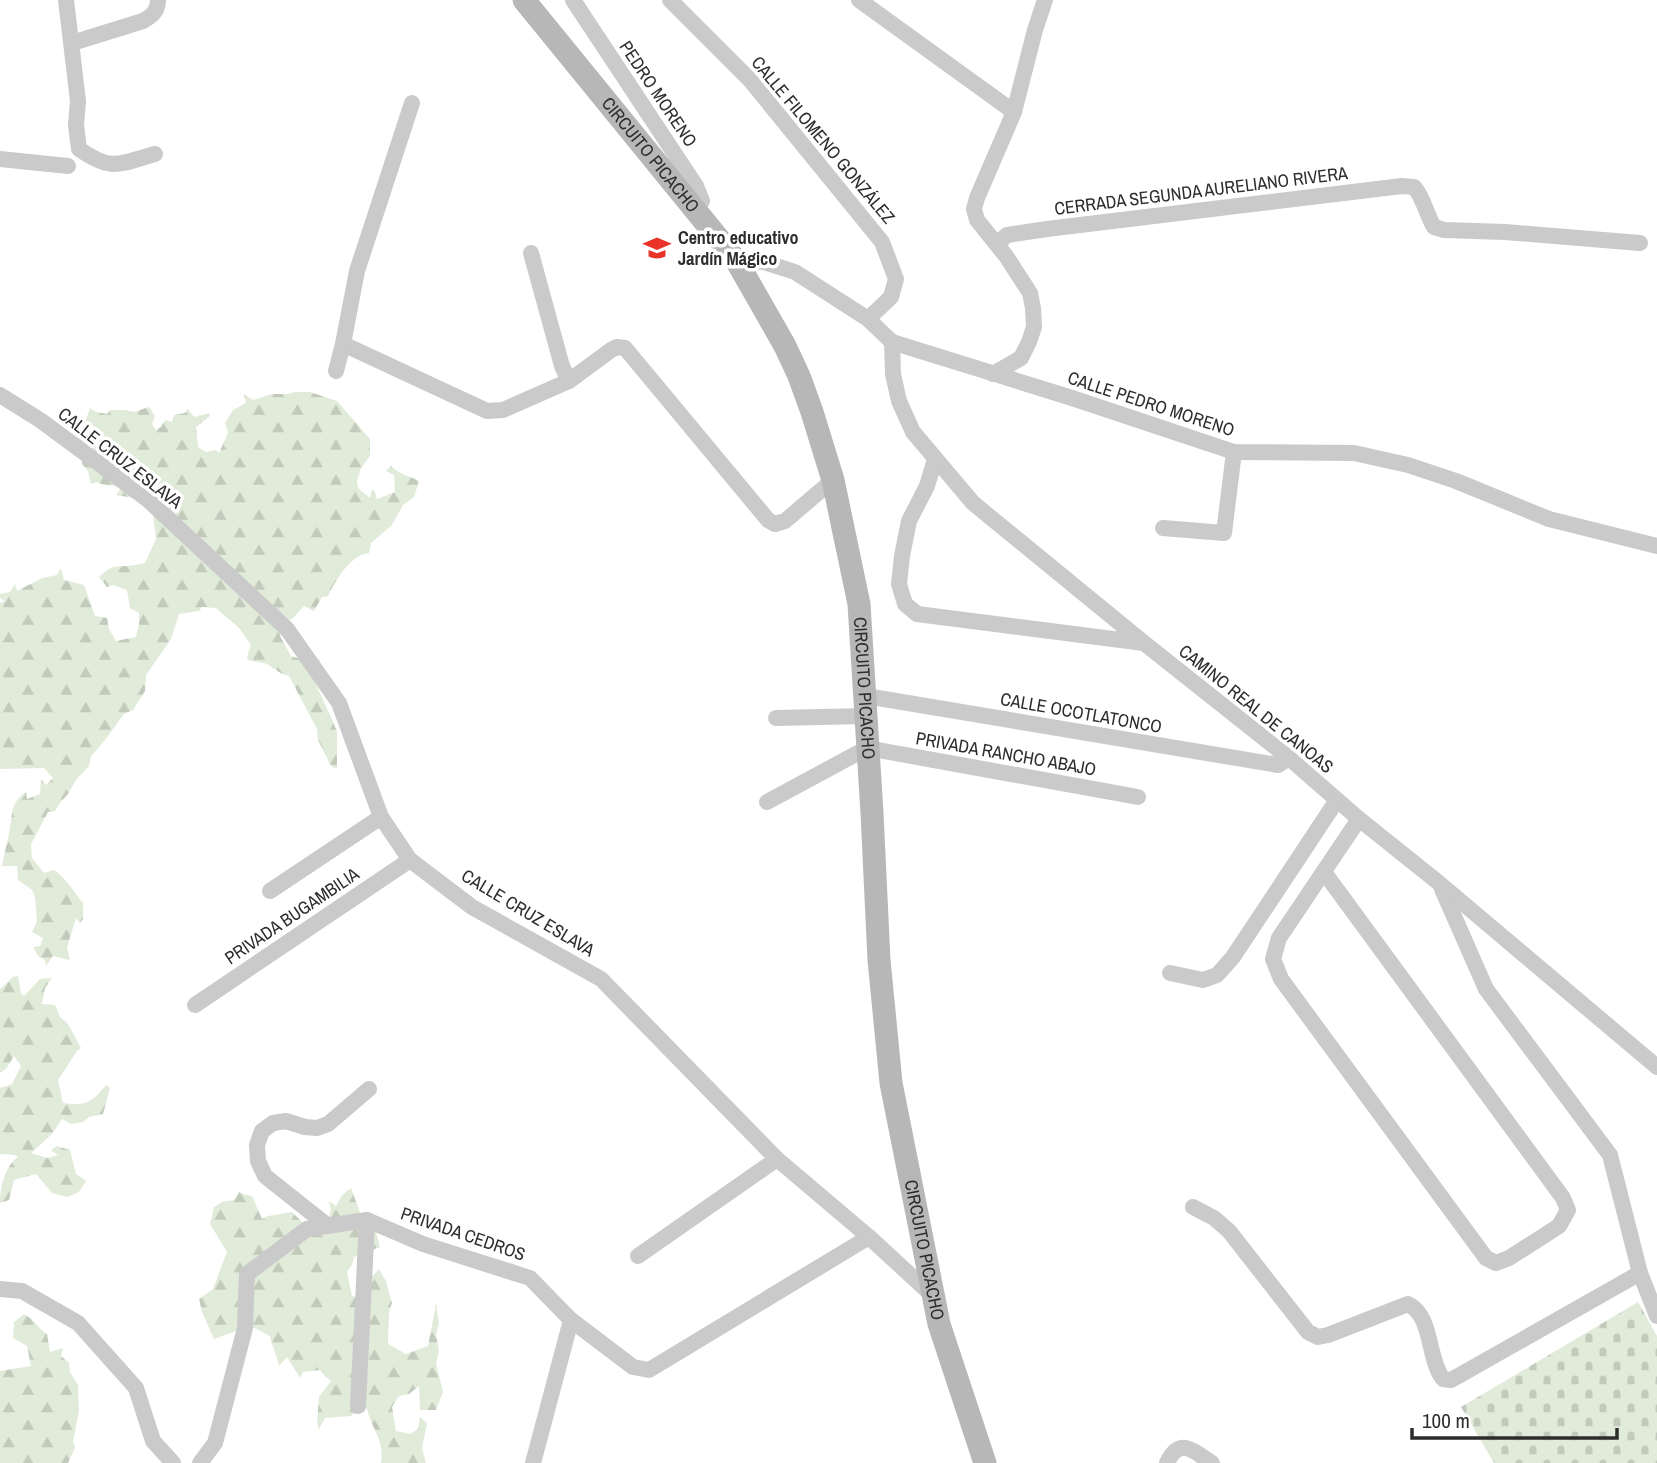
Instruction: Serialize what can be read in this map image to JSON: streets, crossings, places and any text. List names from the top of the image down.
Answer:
{
  "streets": {
    "main road": ["CIRCUITO PICACHO"],
    "street": [
      "PEDRO MORENO",
      "CALLE FILOMENO GONZÁLEZ",
      "CERRADA SEGUNDA AURELIANO RIVERA",
      "CALLE PEDRO MORENO",
      "CALLE CRUZ ESLAVA",
      "CAMINO REAL DE CANOAS",
      "CALLE OCOTLATONCO",
      "PRIVADA RANCHO ABAJO",
      "PRIVADA BUGAMBILIA",
      "PRIVADA CEDROS"
    ]
  },
  "crossings": [
    ["PEDRO MORENO", "CIRCUITO PICACHO"],
    ["CALLE FILOMENO GONZÁLEZ", "CALLE PEDRO MORENO"],
    ["CIRCUITO PICACHO", "CALLE PEDRO MORENO"],
    ["CIRCUITO PICACHO", "CALLE CRUZ ESLAVA"],
    ["CIRCUITO PICACHO", "CALLE OCOTLATONCO"],
    ["CIRCUITO PICACHO", "PRIVADA RANCHO ABAJO"],
    ["CALLE PEDRO MORENO", "CAMINO REAL DE CANOAS"],
    ["CALLE CRUZ ESLAVA", "PRIVADA BUGAMBILIA"],
    ["CALLE CRUZ ESLAVA", "PRIVADA CEDROS"],
    ["CAMINO REAL DE CANOAS", "CALLE OCOTLATONCO"]
  ],
  "places": {
    "school or university": ["Centro educativo Jardín Mágico"]
  },
  "scale_bar": "100 m"
}
